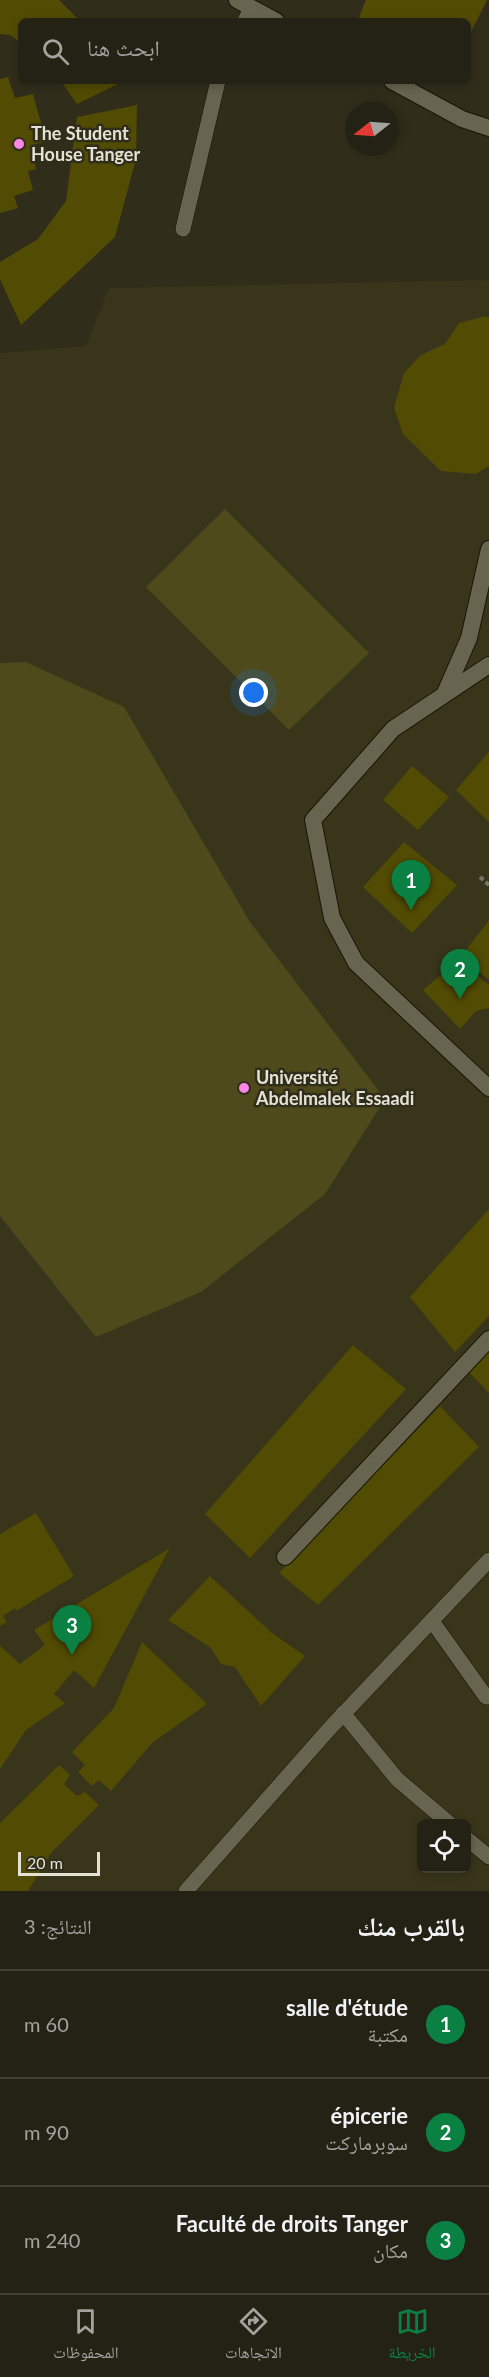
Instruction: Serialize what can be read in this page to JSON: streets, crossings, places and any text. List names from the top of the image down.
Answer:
{
  "places": ["The Student House Tanger", "Université Abdelmalek Essaadi"],
  "scale_bar": "20 m",
  "north": "left",
  "page": {
    "search": "ابحث هنا",
    "pins": ["1", "2", "3"],
    "scale": "20 m",
    "heading": ["بالقرب منك", "النتائج: 3"],
    "list": [
      {
        "mark": "1",
        "name": "salle d'étude",
        "note": "مكتبة",
        "value": "60 m"
      },
      {
        "mark": "2",
        "name": "épicerie",
        "note": "سوبرماركت",
        "value": "90 m"
      },
      {
        "mark": "3",
        "name": "Faculté de droits Tanger",
        "note": "مكان",
        "value": "240 m"
      }
    ],
    "nav": ["الخريطة", "الاتجاهات", "المحفوظات"]
  }
}
